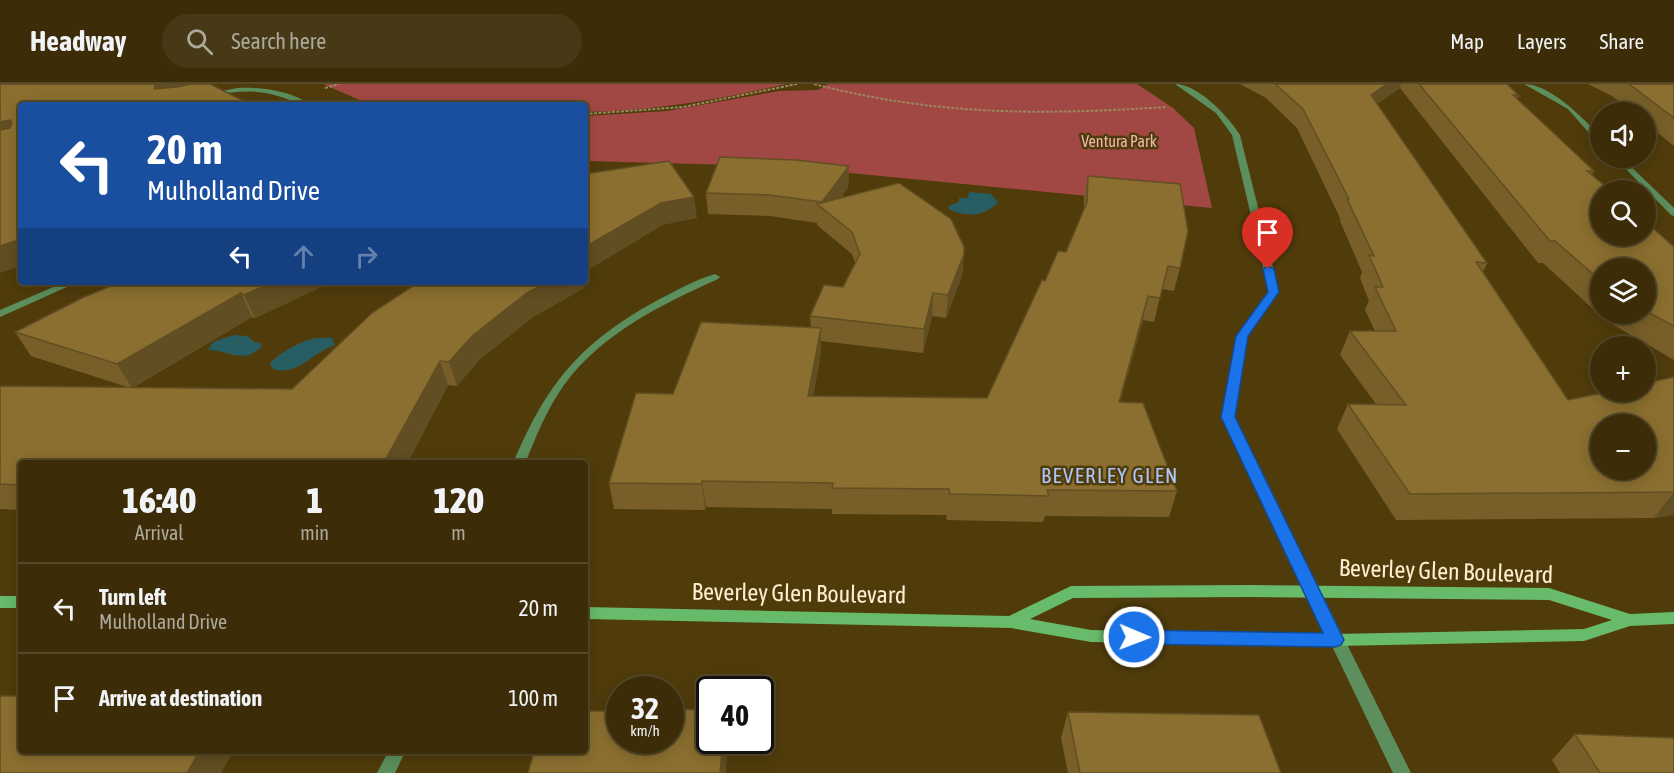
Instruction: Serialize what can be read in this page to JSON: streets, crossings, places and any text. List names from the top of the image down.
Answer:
{
  "streets": {
    "street": ["Beverley Glen Boulevard"]
  },
  "districts": ["BEVERLEY GLEN"],
  "parks": ["Ventura Park"],
  "page": {
    "header": "Headway",
    "search": "Search here",
    "nav": ["Map", "Layers", "Share"],
    "map_buttons": ["+", "−"],
    "turn": ["20 m", "Mulholland Drive"],
    "eta": [
      "16:40",
      "Arrival",
      "1",
      "min",
      "120",
      "m"
    ],
    "list": [
      {
        "name": "Turn left",
        "note": "Mulholland Drive",
        "value": "20 m"
      },
      {
        "name": "Arrive at destination",
        "value": "100 m"
      }
    ],
    "speed": "32 km/h",
    "limit": "40"
  }
}
